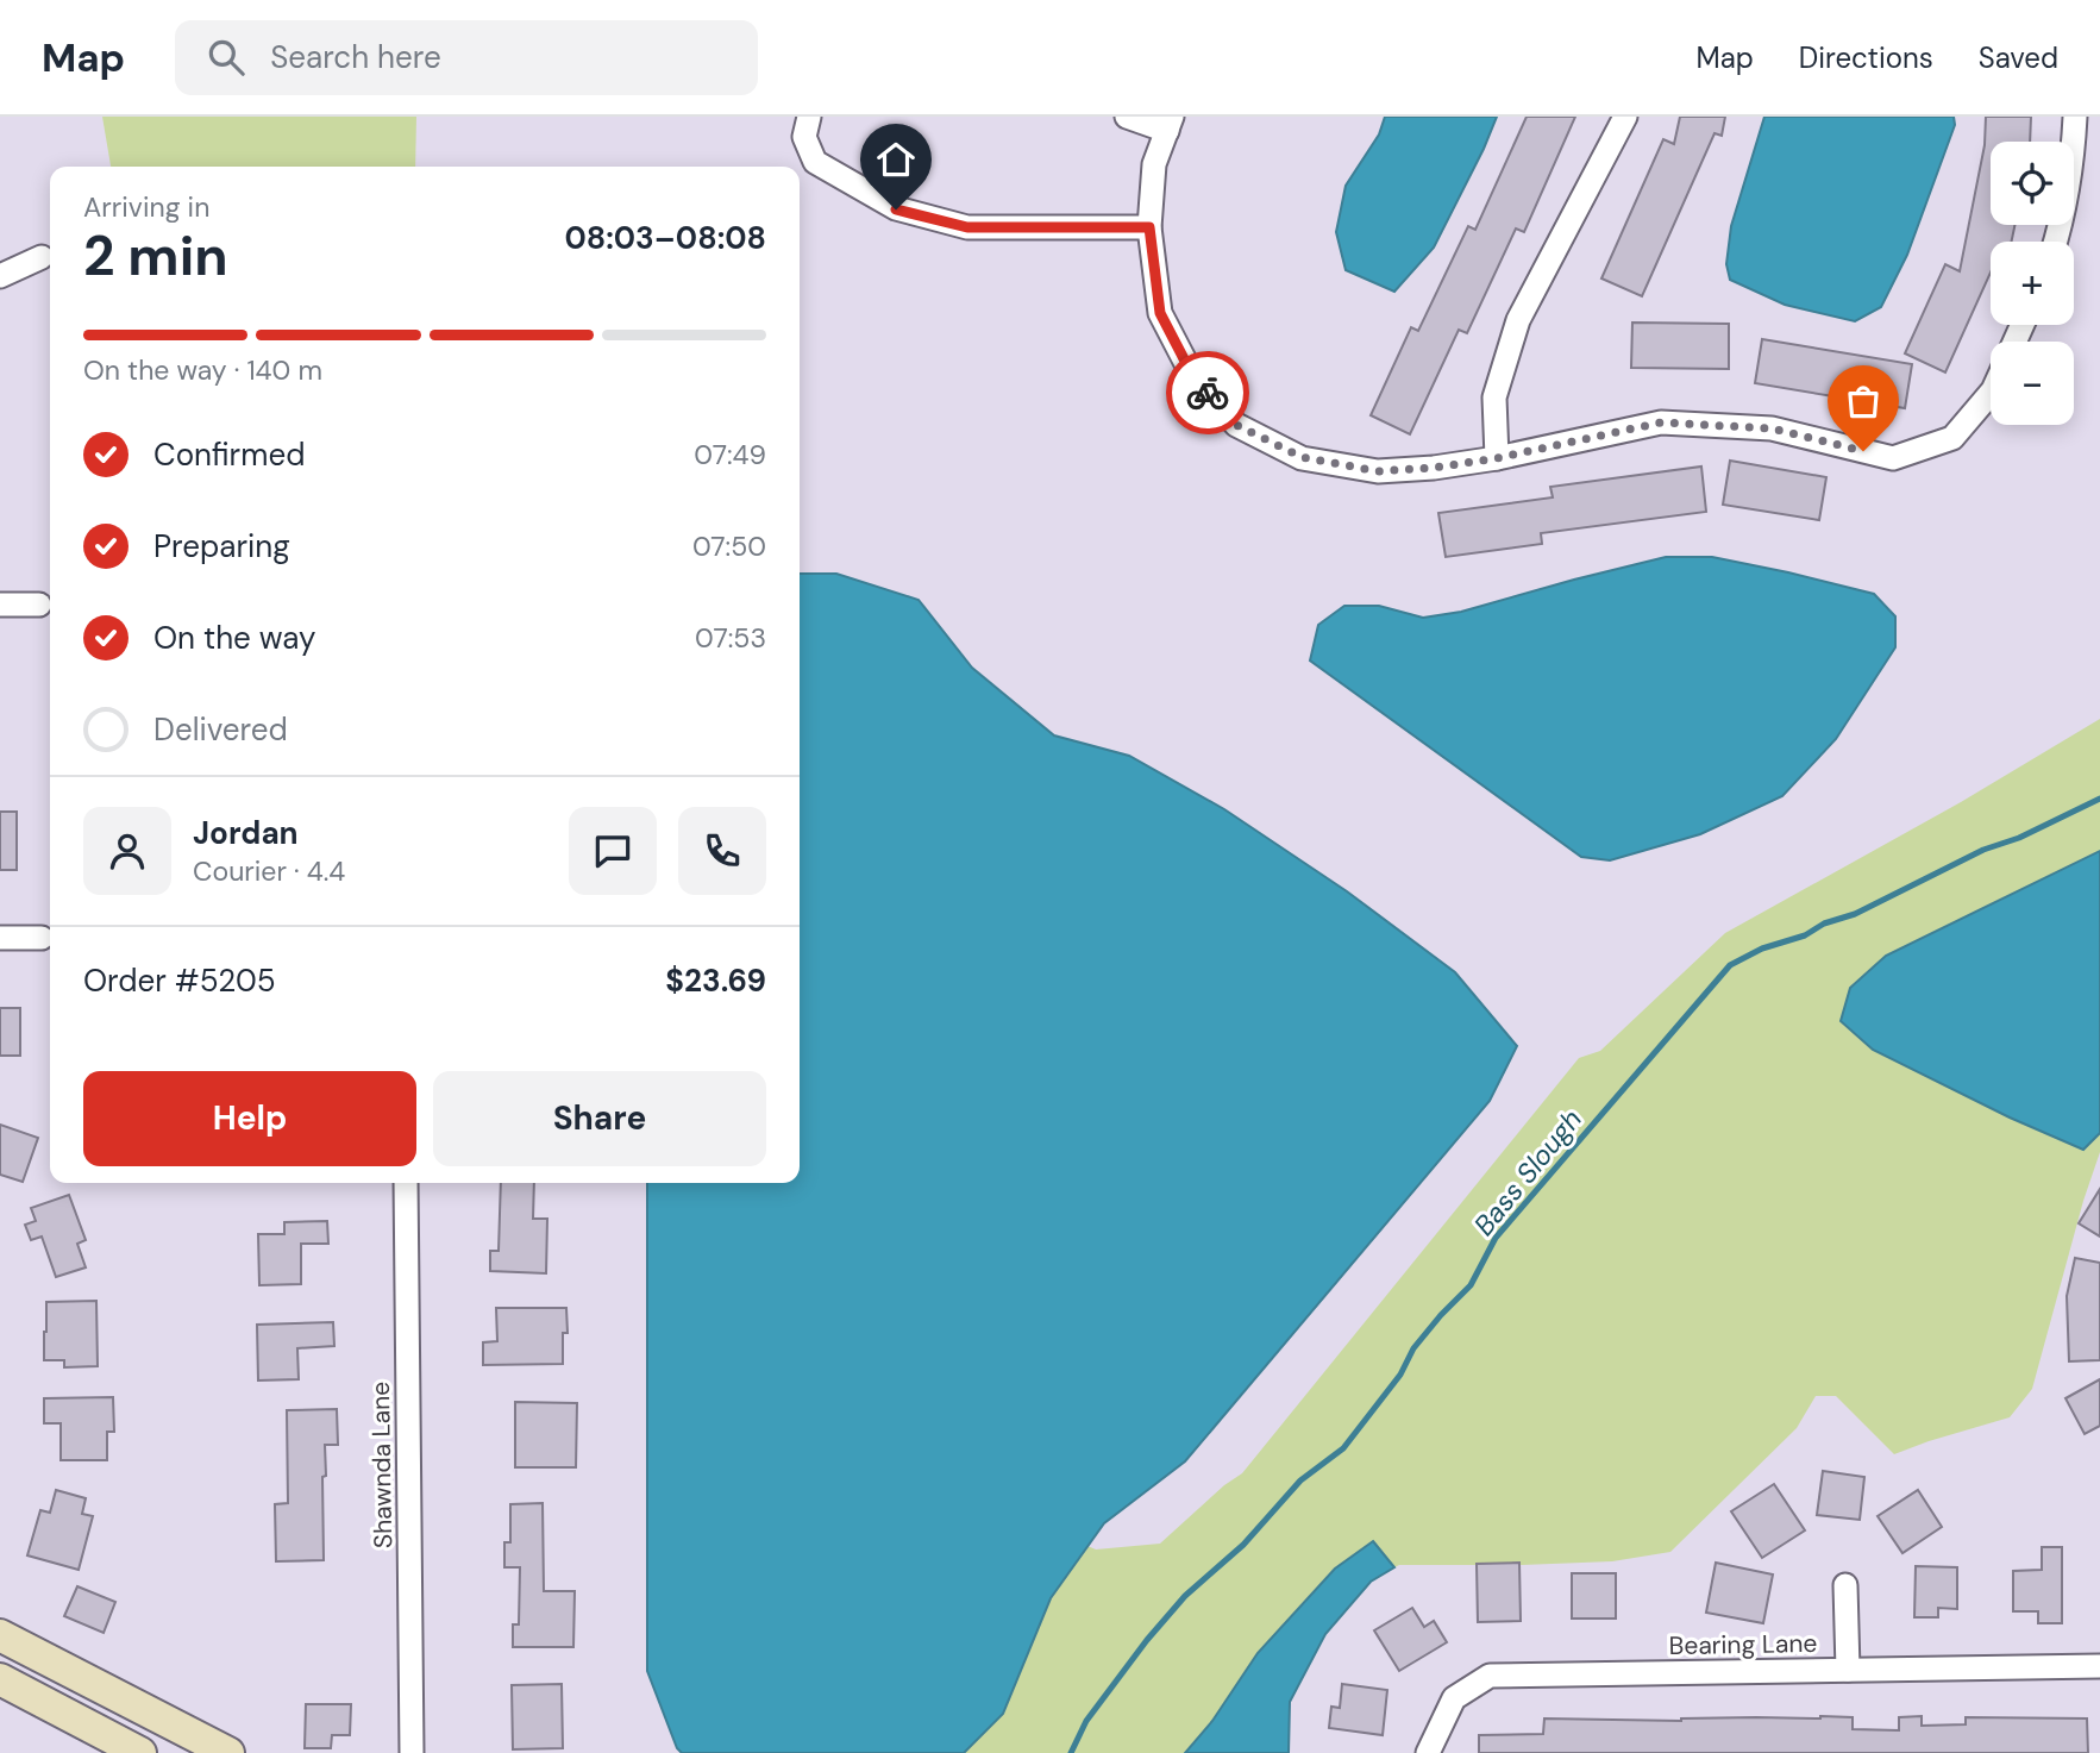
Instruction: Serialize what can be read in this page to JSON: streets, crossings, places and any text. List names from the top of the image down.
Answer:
{
  "streets": {
    "street": ["Shawnda Lane", "Bearing Lane"]
  },
  "water": ["Bass Slough"],
  "page": {
    "header": "Map",
    "search": "Search here",
    "nav": ["Map", "Directions", "Saved"],
    "map_buttons": ["+", "−"],
    "heading": ["2 min", "Arriving in", "08:03–08:08"],
    "panel": [
      "Jordan",
      "Courier · 4.4",
      "Order #5205",
      "$23.69"
    ],
    "bar": "On the way · 140 m",
    "list": [
      ["Confirmed", "07:49"],
      ["Preparing", "07:50"],
      ["On the way", "07:53"],
      "Delivered"
    ],
    "buttons": ["Help", "Share"]
  }
}
